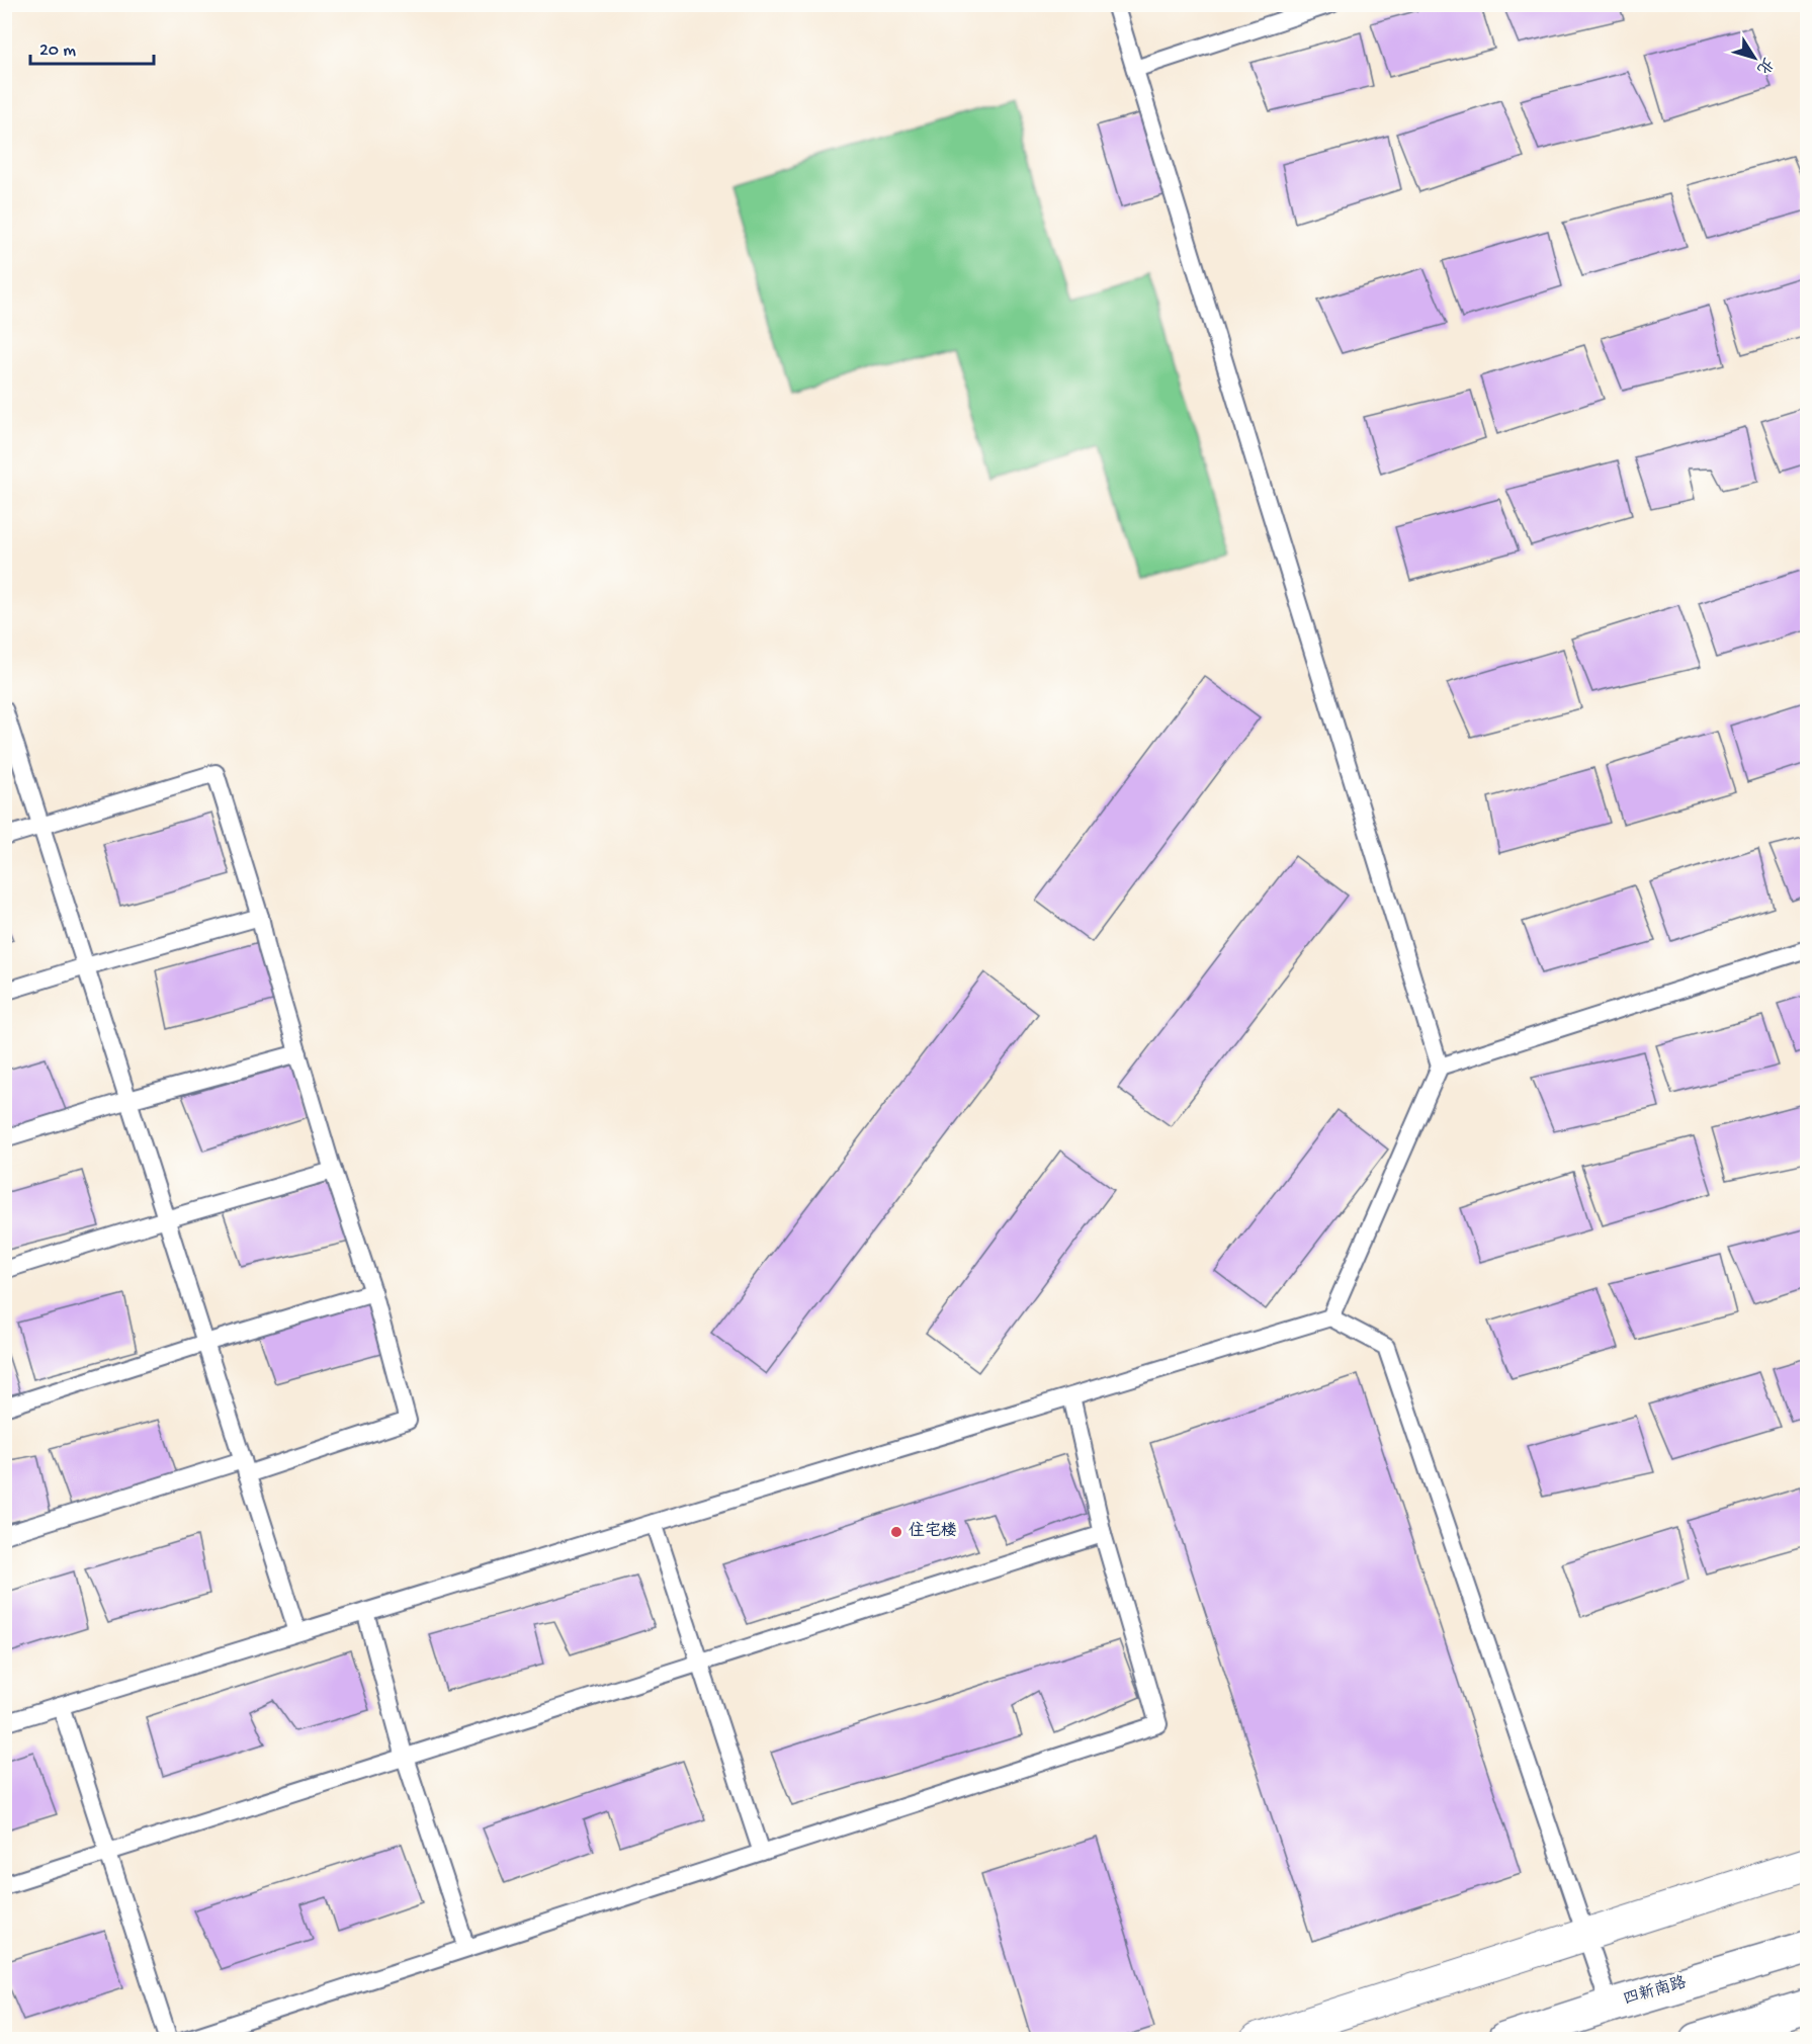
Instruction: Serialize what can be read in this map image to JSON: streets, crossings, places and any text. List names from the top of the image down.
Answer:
{
  "streets": {
    "main road": ["四新南路"]
  },
  "places": ["住宅楼"],
  "scale_bar": "20 m",
  "north": "bottom right"
}
